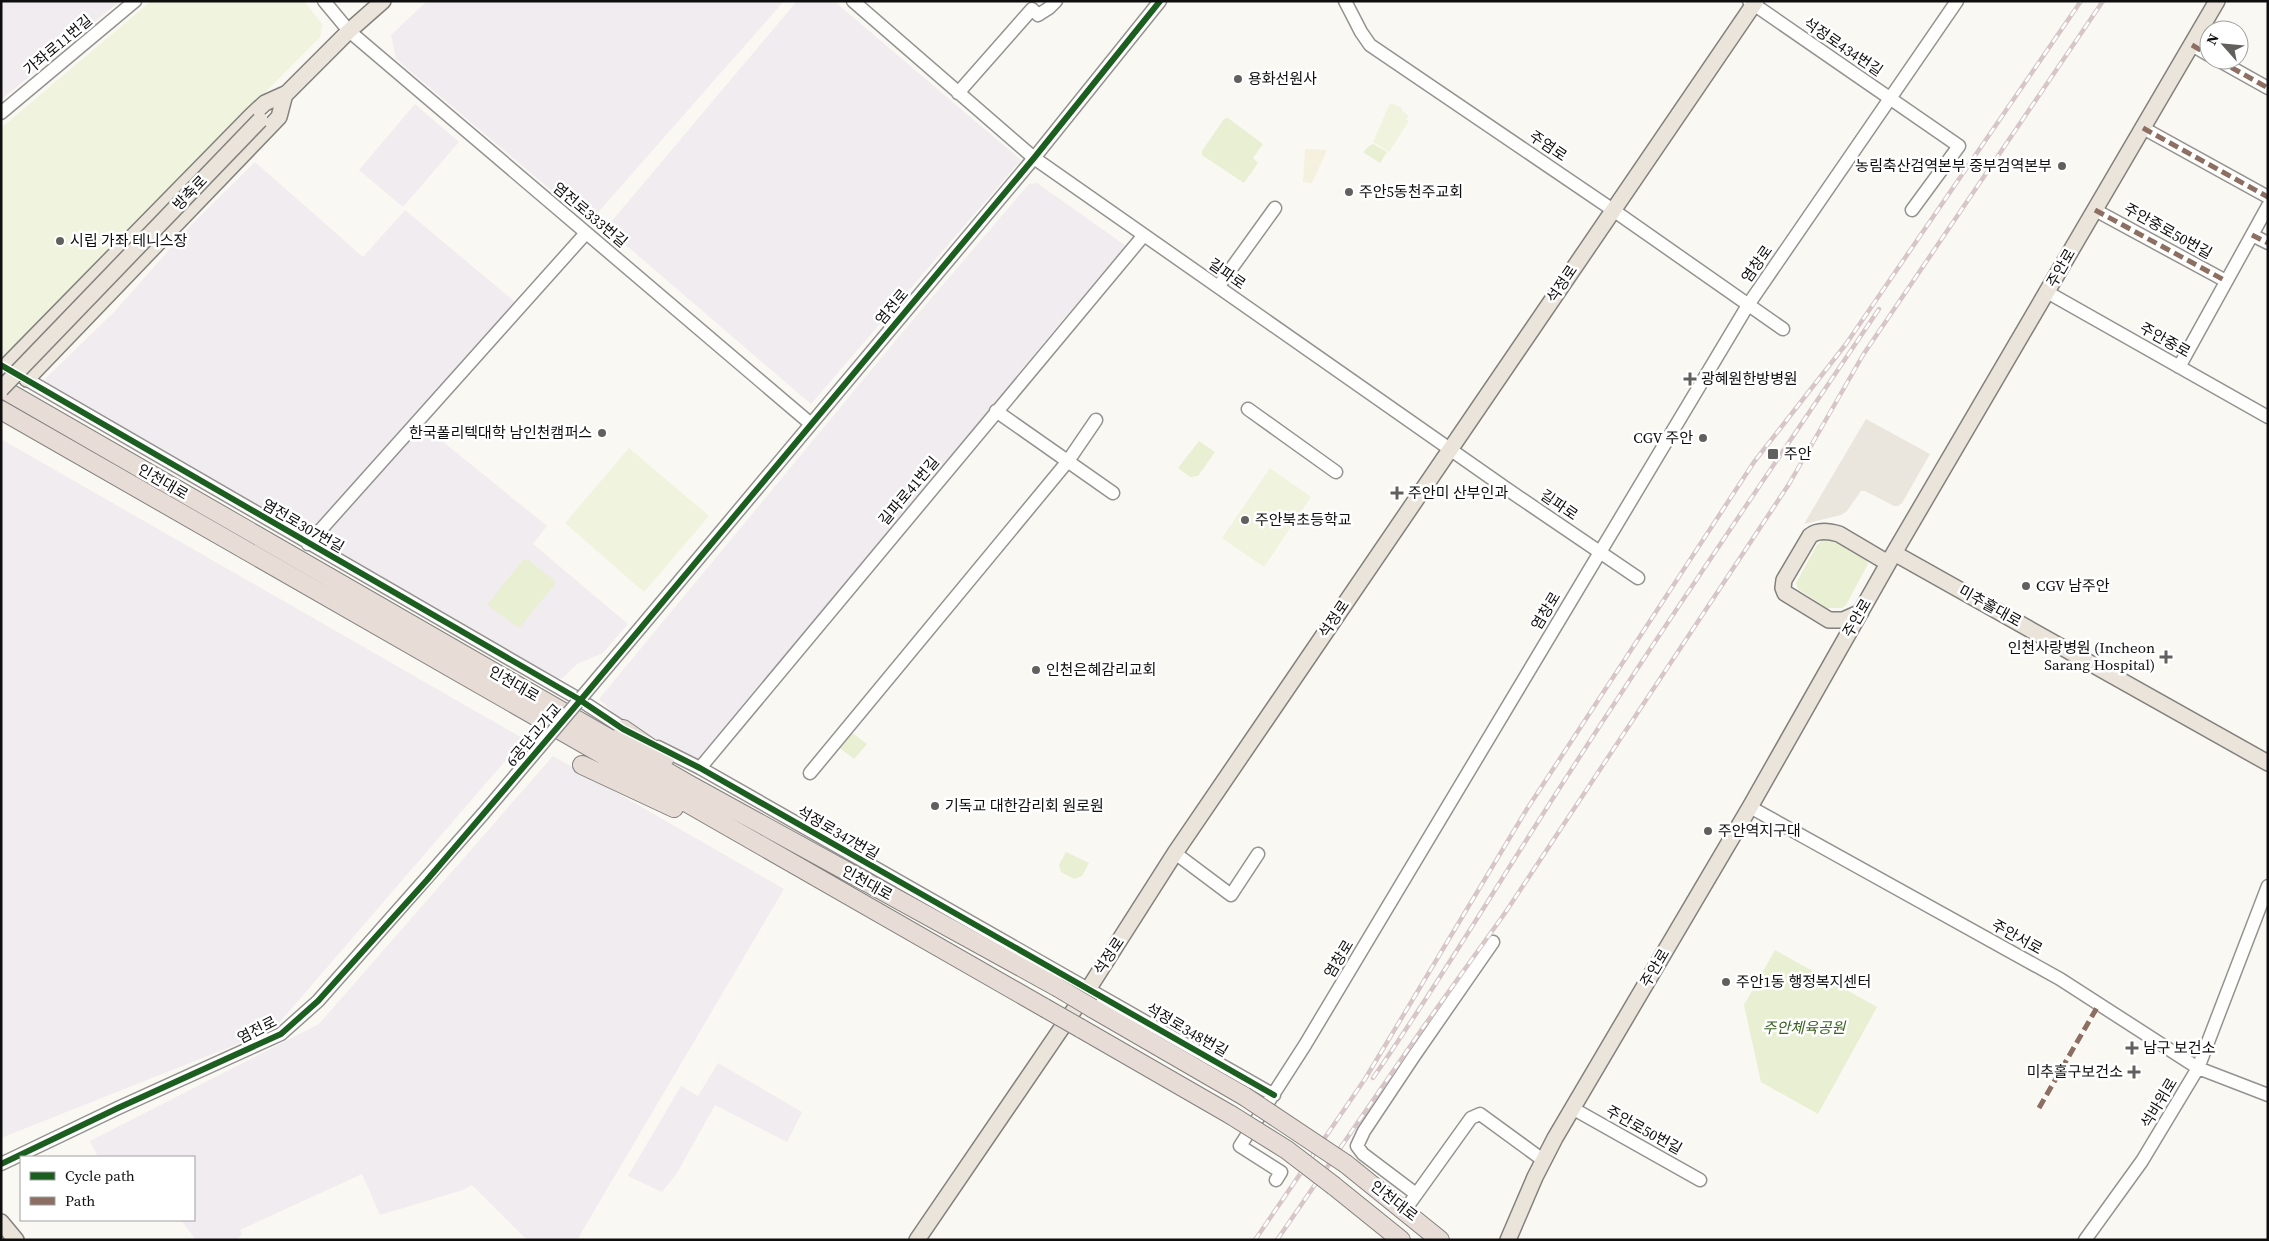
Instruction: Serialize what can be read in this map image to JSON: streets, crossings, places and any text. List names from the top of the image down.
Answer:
{
  "streets": {
    "highway": ["인천대로"],
    "main road": [
      "방축로",
      "주안로",
      "석정로",
      "미추홀대로"
    ],
    "street": [
      "가좌로11번길",
      "석정로434번길",
      "주염로",
      "염전로333번길",
      "주안중로50번길",
      "염창로",
      "길파로",
      "염전로",
      "주안중로",
      "길파로41번길",
      "염전로307번길",
      "6공단고가교",
      "석정로347번길",
      "주안서로",
      "석정로348번길",
      "석바위로",
      "주안로50번길"
    ]
  },
  "crossings": [
    ["석정로434번길", "염창로"],
    ["석정로434번길", "석정로"],
    ["주염로", "염창로"],
    ["주염로", "석정로"],
    ["방축로", "염전로333번길"],
    ["방축로", "인천대로"],
    ["염전로333번길", "염전로"],
    ["주안중로50번길", "주안로"],
    ["염창로", "길파로"],
    ["염창로", "석정로348번길"],
    ["주안로", "주안중로"],
    ["주안로", "미추홀대로"],
    ["주안로", "주안서로"],
    ["주안로", "주안로50번길"],
    ["길파로", "석정로"],
    ["길파로", "염전로"],
    ["길파로", "길파로41번길"],
    ["석정로", "석정로347번길"],
    ["석정로", "석정로348번길"],
    ["염전로", "6공단고가교"],
    ["길파로41번길", "석정로347번길"],
    ["염전로307번길", "석정로347번길"],
    ["석정로347번길", "석정로348번길"],
    ["주안서로", "석바위로"]
  ],
  "parks": ["주안체육공원"],
  "places": {
    "other": [
      "용화선원사",
      "농림축산검역본부 중부검역본부",
      "주안5동천주교회",
      "시립 가좌 테니스장",
      "한국폴리텍대학 남인천캠퍼스",
      "CGV 주안",
      "주안북초등학교",
      "CGV 남주안",
      "인천은혜감리교회",
      "기독교 대한감리회 원로원",
      "주안역지구대",
      "주안1동 행정복지센터"
    ],
    "health": [
      "광혜원한방병원",
      "주안미 산부인과",
      "인천사랑병원 (Incheon Sarang Hospital)",
      "남구 보건소",
      "미추홀구보건소"
    ],
    "transit": ["주안"]
  },
  "legend": ["Cycle path", "Path"],
  "north": "top left"
}
